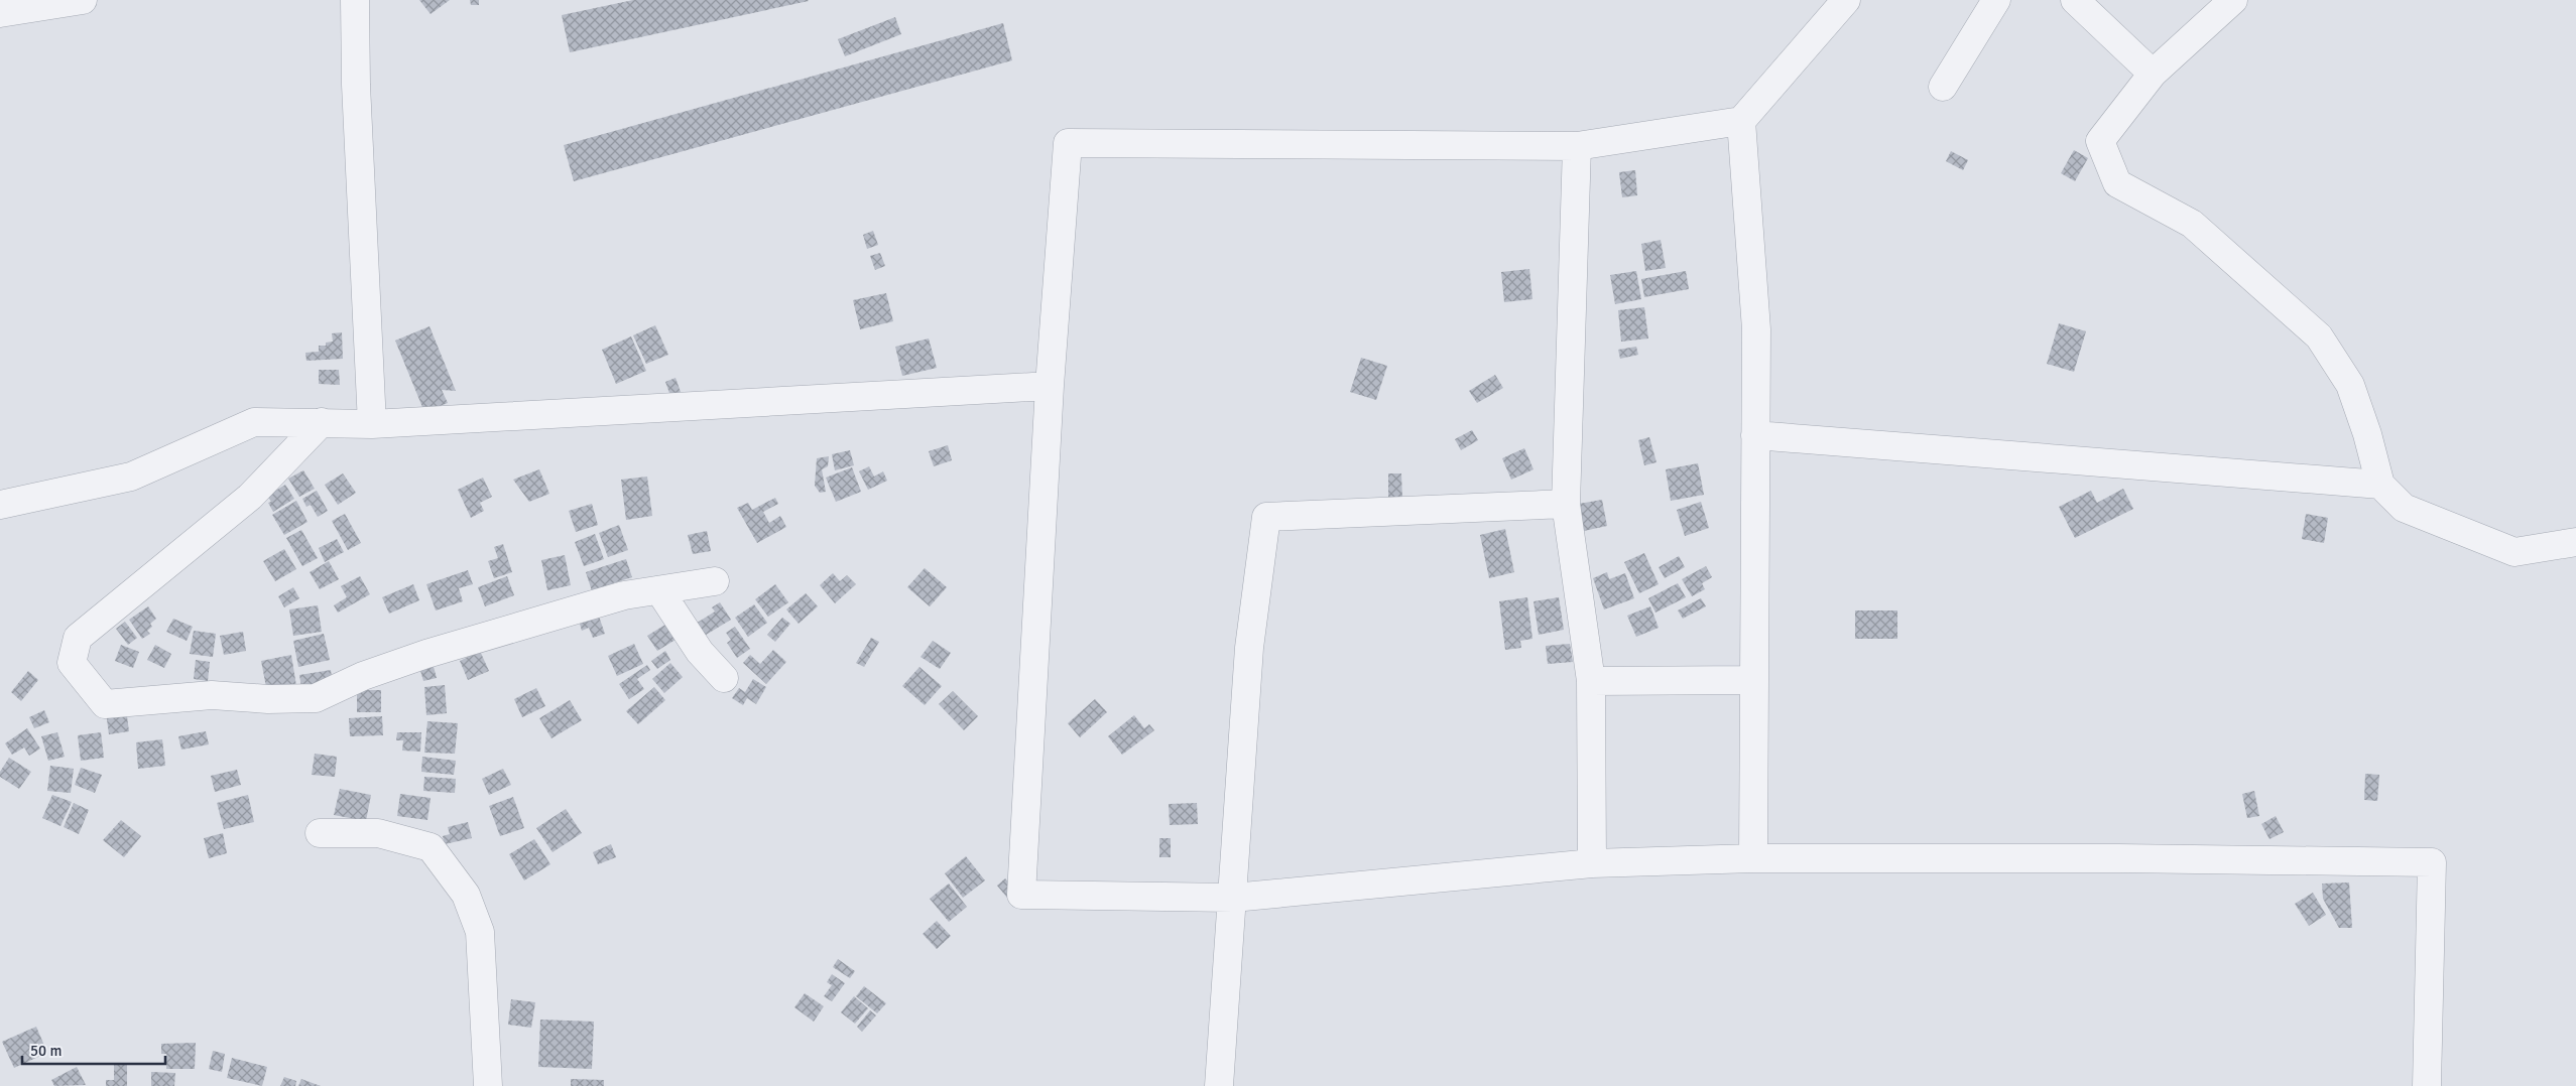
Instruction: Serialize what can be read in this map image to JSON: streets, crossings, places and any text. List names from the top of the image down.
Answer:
{
  "scale_bar": "50 m"
}
